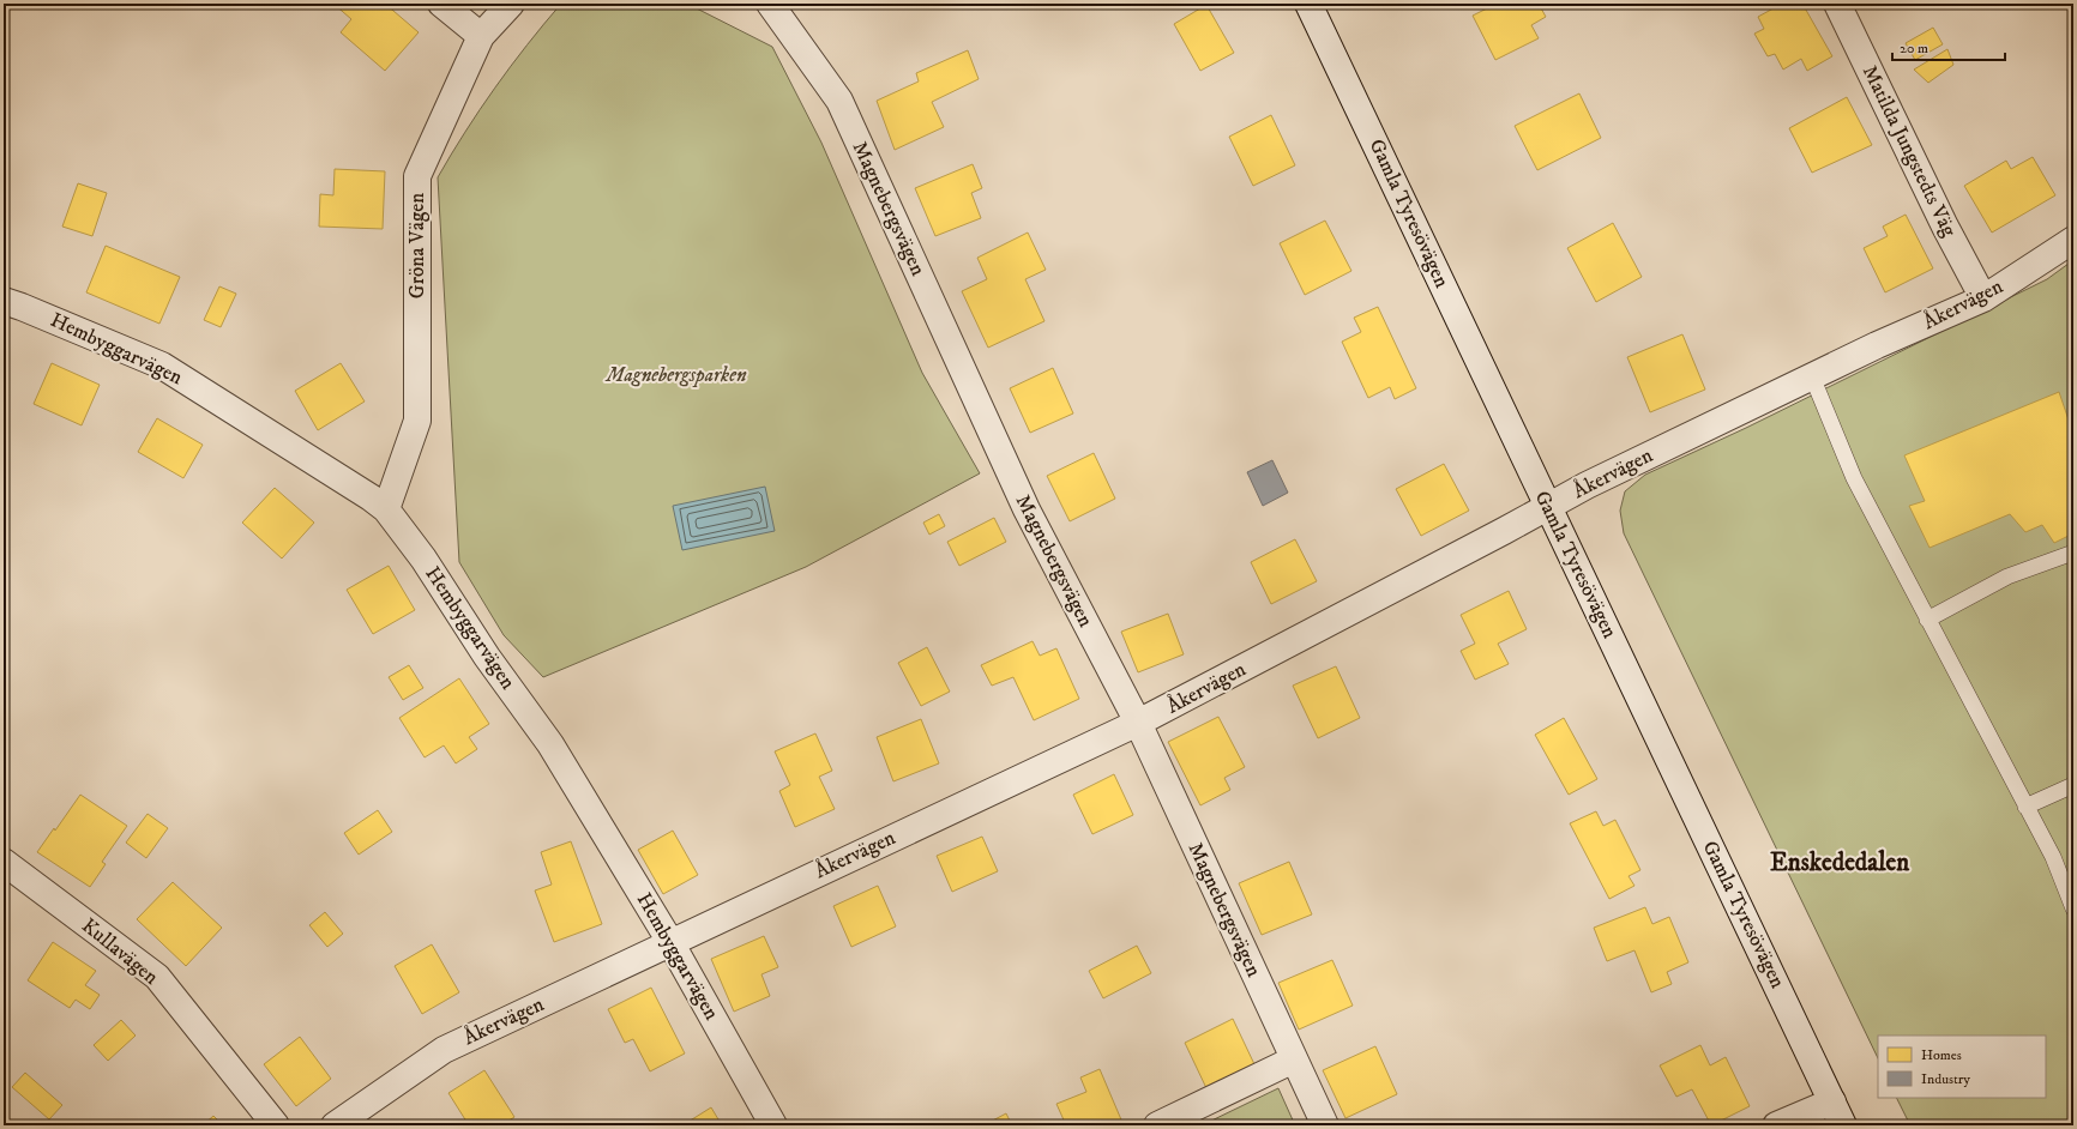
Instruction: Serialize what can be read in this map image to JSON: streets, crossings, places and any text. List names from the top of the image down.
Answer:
{
  "streets": {
    "street": [
      "Matilda Jungstedts Väg",
      "Magnebergsvägen",
      "Gamla Tyresövägen",
      "Gröna Vägen",
      "Åkervägen",
      "Hembyggarvägen",
      "Kullavägen"
    ]
  },
  "crossings": [
    ["Matilda Jungstedts Väg", "Åkervägen"],
    ["Magnebergsvägen", "Åkervägen"],
    ["Gamla Tyresövägen", "Åkervägen"],
    ["Gröna Vägen", "Hembyggarvägen"],
    ["Åkervägen", "Hembyggarvägen"]
  ],
  "districts": ["Enskededalen"],
  "parks": ["Magnebergsparken"],
  "legend": ["Homes", "Industry"],
  "scale_bar": "20 m"
}
